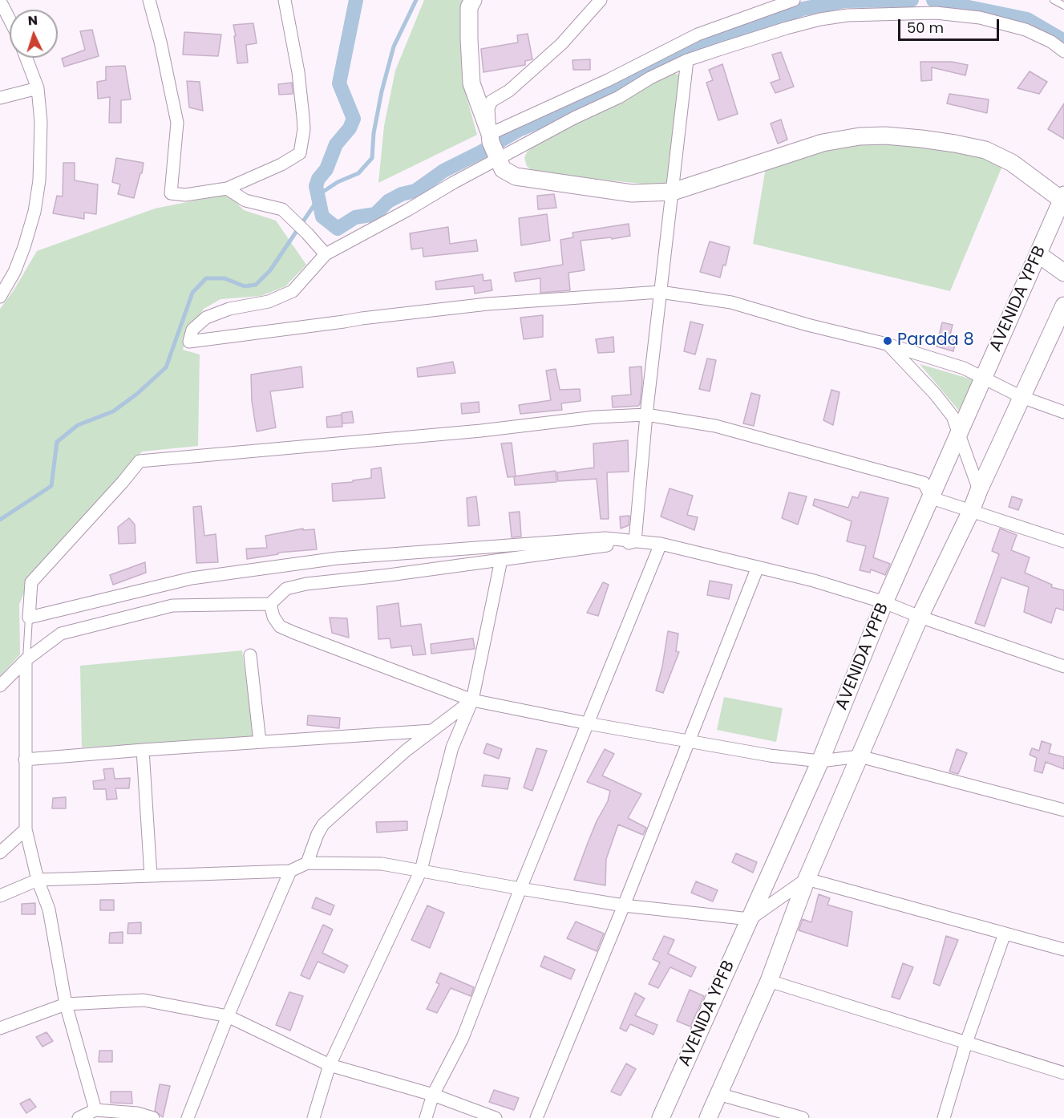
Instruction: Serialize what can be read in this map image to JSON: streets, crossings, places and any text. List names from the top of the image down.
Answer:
{
  "streets": {
    "street": ["AVENIDA YPFB"]
  },
  "places": ["Parada 8"],
  "scale_bar": "50 m",
  "north": "top"
}
